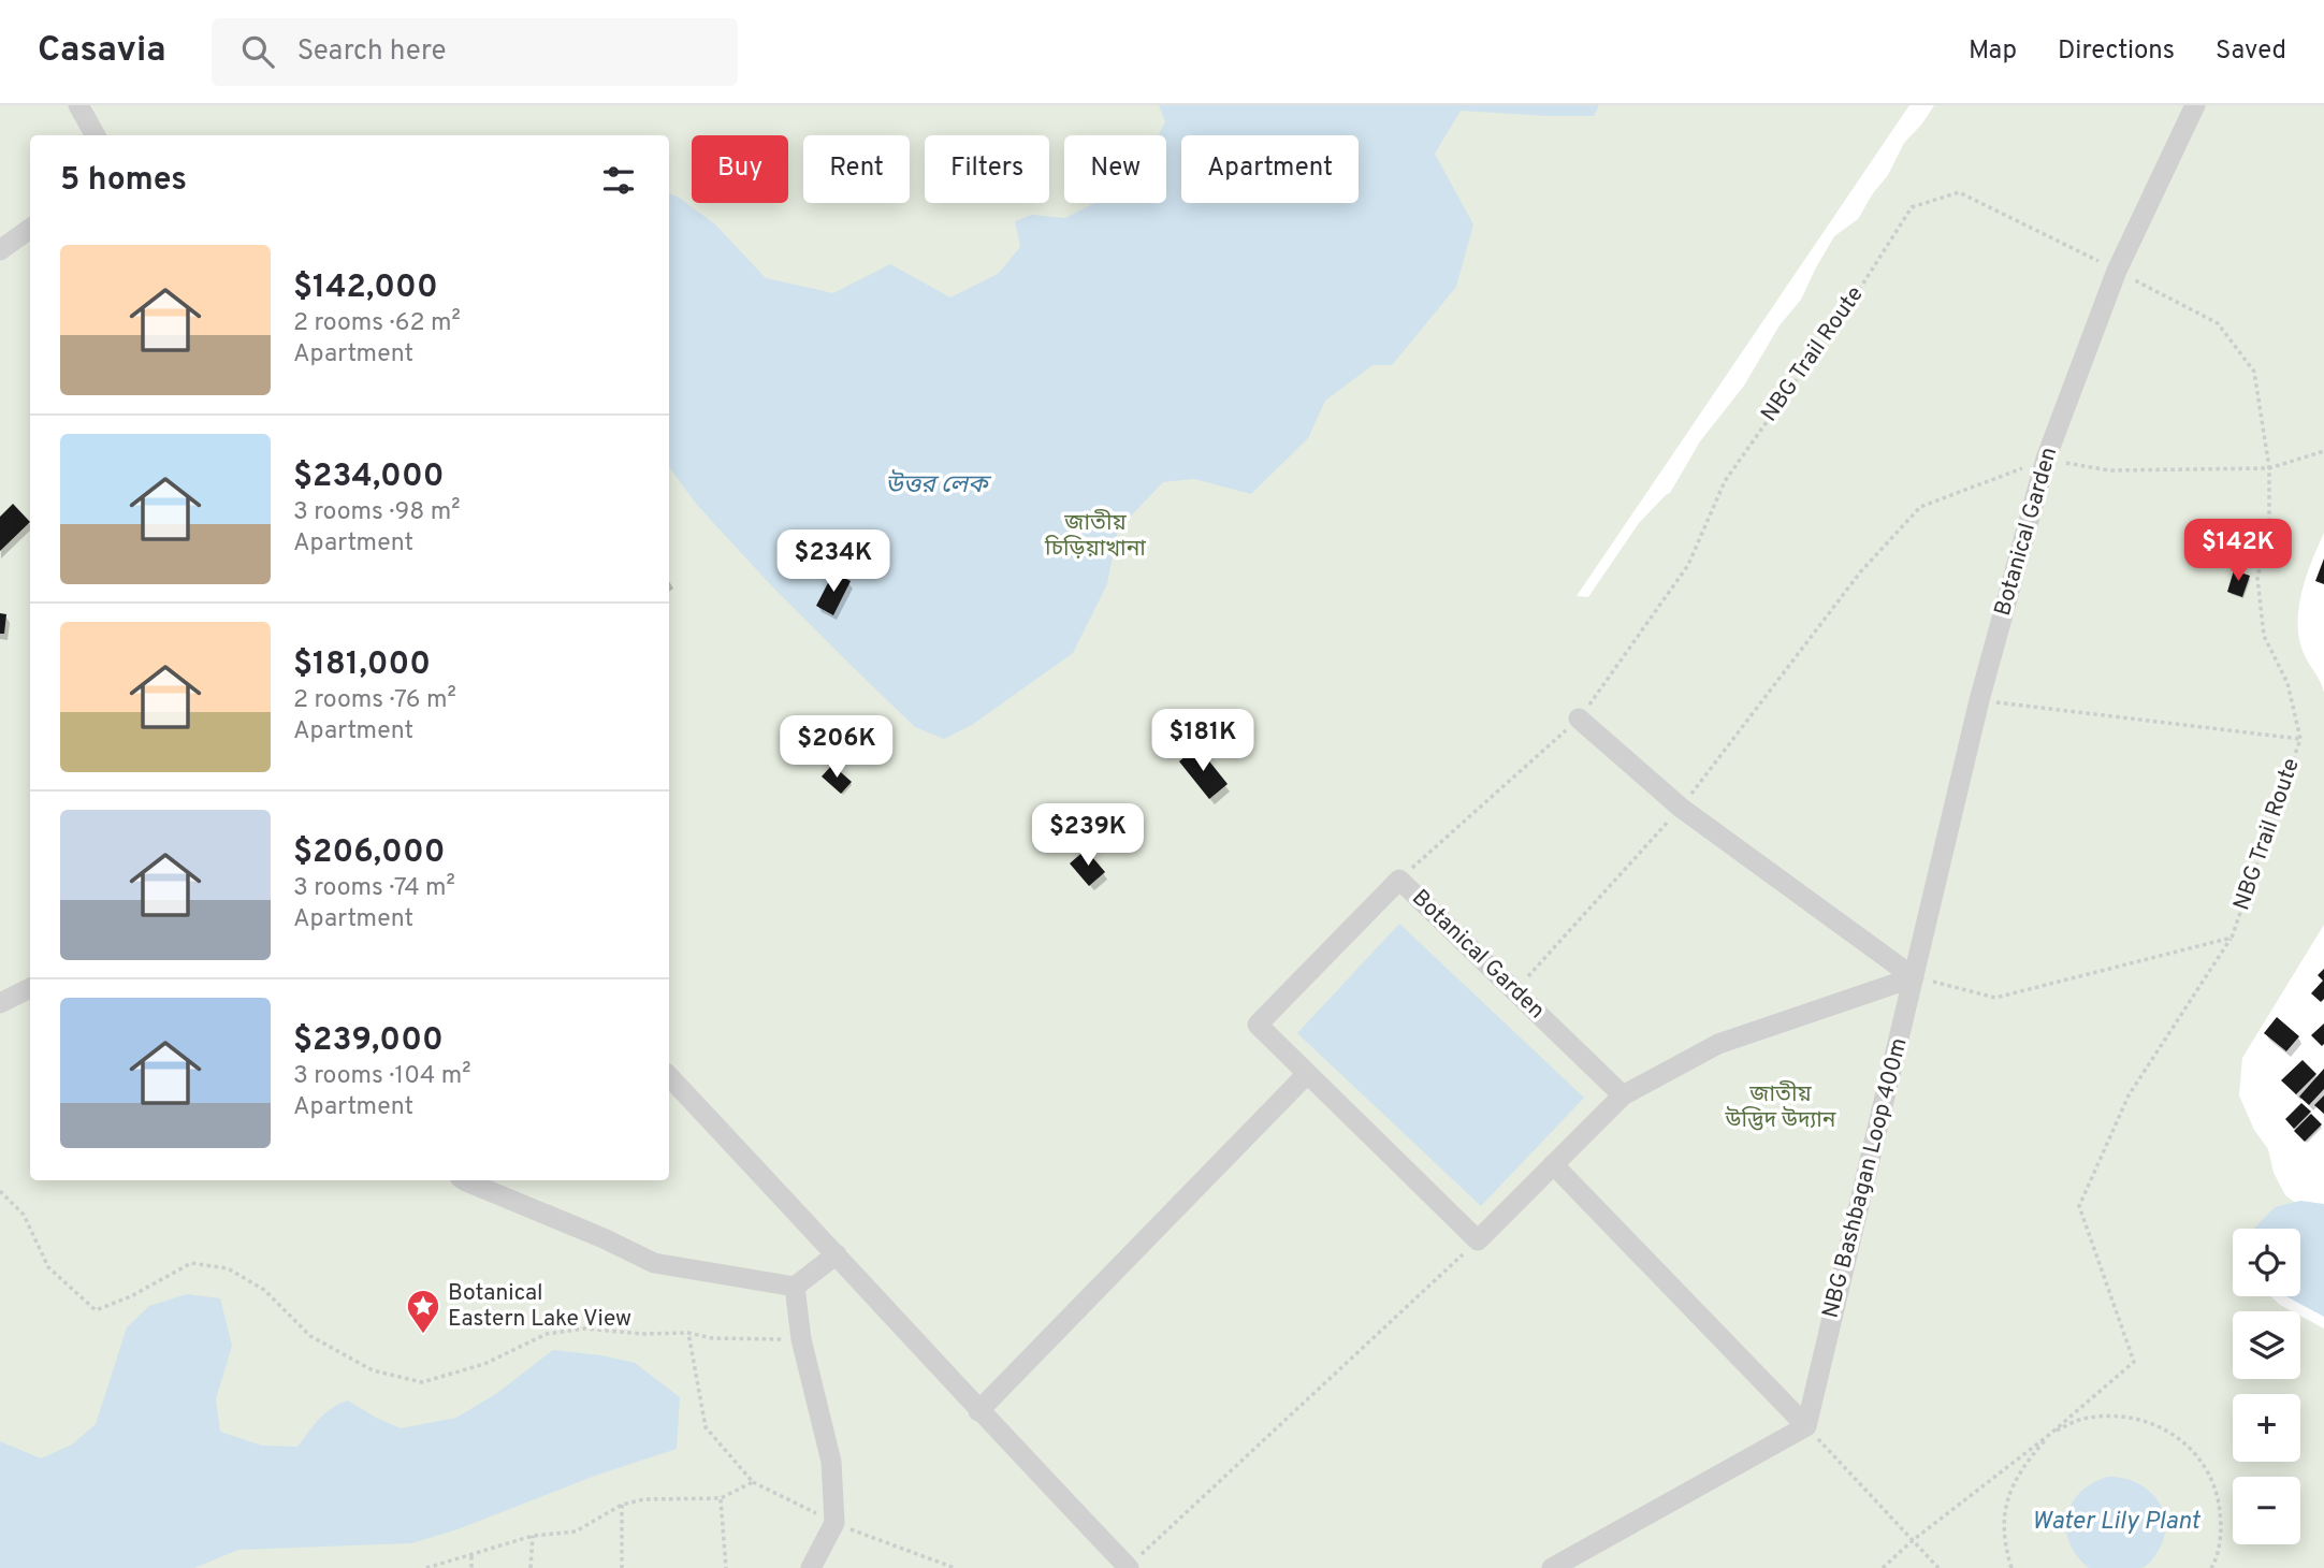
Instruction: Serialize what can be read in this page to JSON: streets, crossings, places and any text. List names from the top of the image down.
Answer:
{
  "streets": {
    "street": ["Botanical Garden", "NBG Bashbagan Loop 400m"],
    "path": ["NBG Trail Route"]
  },
  "crossings": [
    ["NBG Trail Route", "Botanical Garden"],
    ["NBG Trail Route", "NBG Bashbagan Loop 400m"],
    ["Botanical Garden", "NBG Bashbagan Loop 400m"]
  ],
  "water": ["উত্তর লেক", "Water Lily Plant"],
  "parks": ["জাতীয় চিড়িয়াখানা", "জাতীয় উদ্ভিদ উদ্যান"],
  "places": {
    "place": ["Botanical Eastern Lake View"]
  },
  "page": {
    "header": "Casavia",
    "search": "Search here",
    "nav": ["Map", "Directions", "Saved"],
    "chip": [
      "Buy",
      "Rent",
      "Filters",
      "New",
      "Apartment"
    ],
    "heading": "5 homes",
    "list": [
      {
        "name": "$142,000",
        "note": "2 rooms · 62 m² · Apartment"
      },
      {
        "name": "$234,000",
        "note": "3 rooms · 98 m² · Apartment"
      },
      {
        "name": "$181,000",
        "note": "2 rooms · 76 m² · Apartment"
      },
      {
        "name": "$206,000",
        "note": "3 rooms · 74 m² · Apartment"
      },
      {
        "name": "$239,000",
        "note": "3 rooms · 104 m² · Apartment"
      }
    ],
    "price": [
      "$142K",
      "$234K",
      "$181K",
      "$206K",
      "$239K"
    ],
    "map_buttons": ["+", "−"]
  }
}
